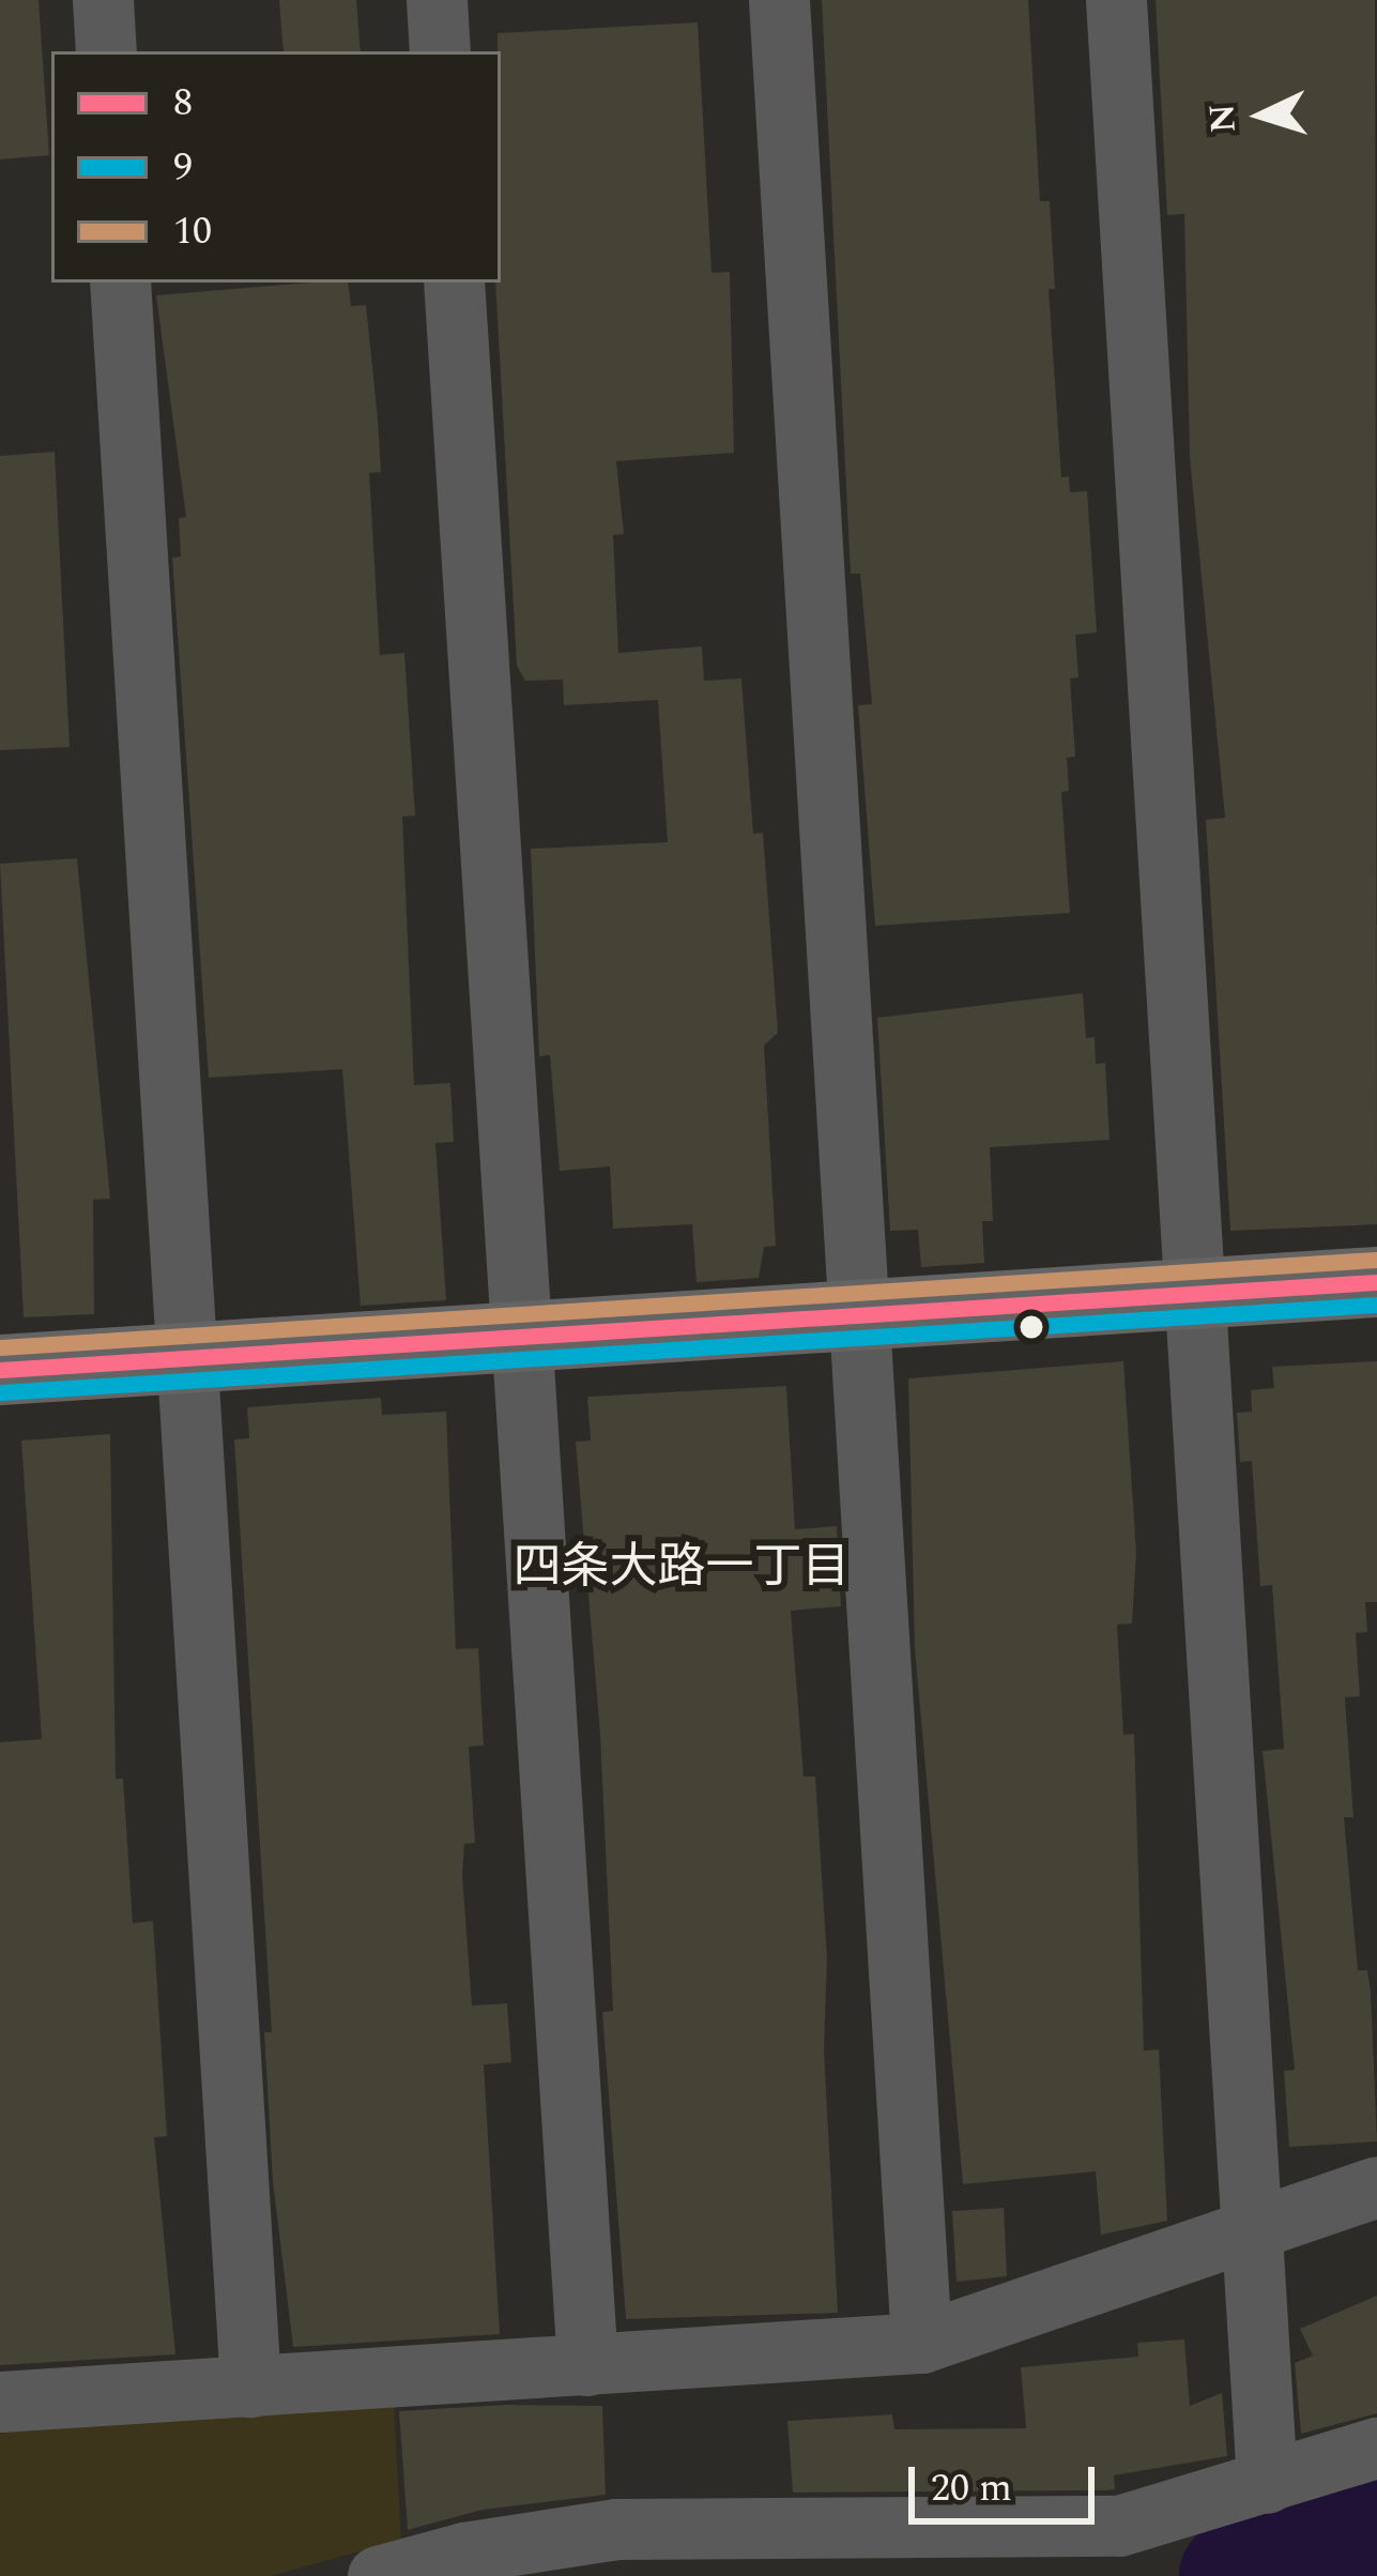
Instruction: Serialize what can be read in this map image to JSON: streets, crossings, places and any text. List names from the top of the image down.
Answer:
{
  "districts": ["四条大路一丁目"],
  "lines": ["transit line 10", "transit line 8", "transit line 9"],
  "legend": ["8", "9", "10"],
  "scale_bar": "20 m",
  "north": "left"
}
